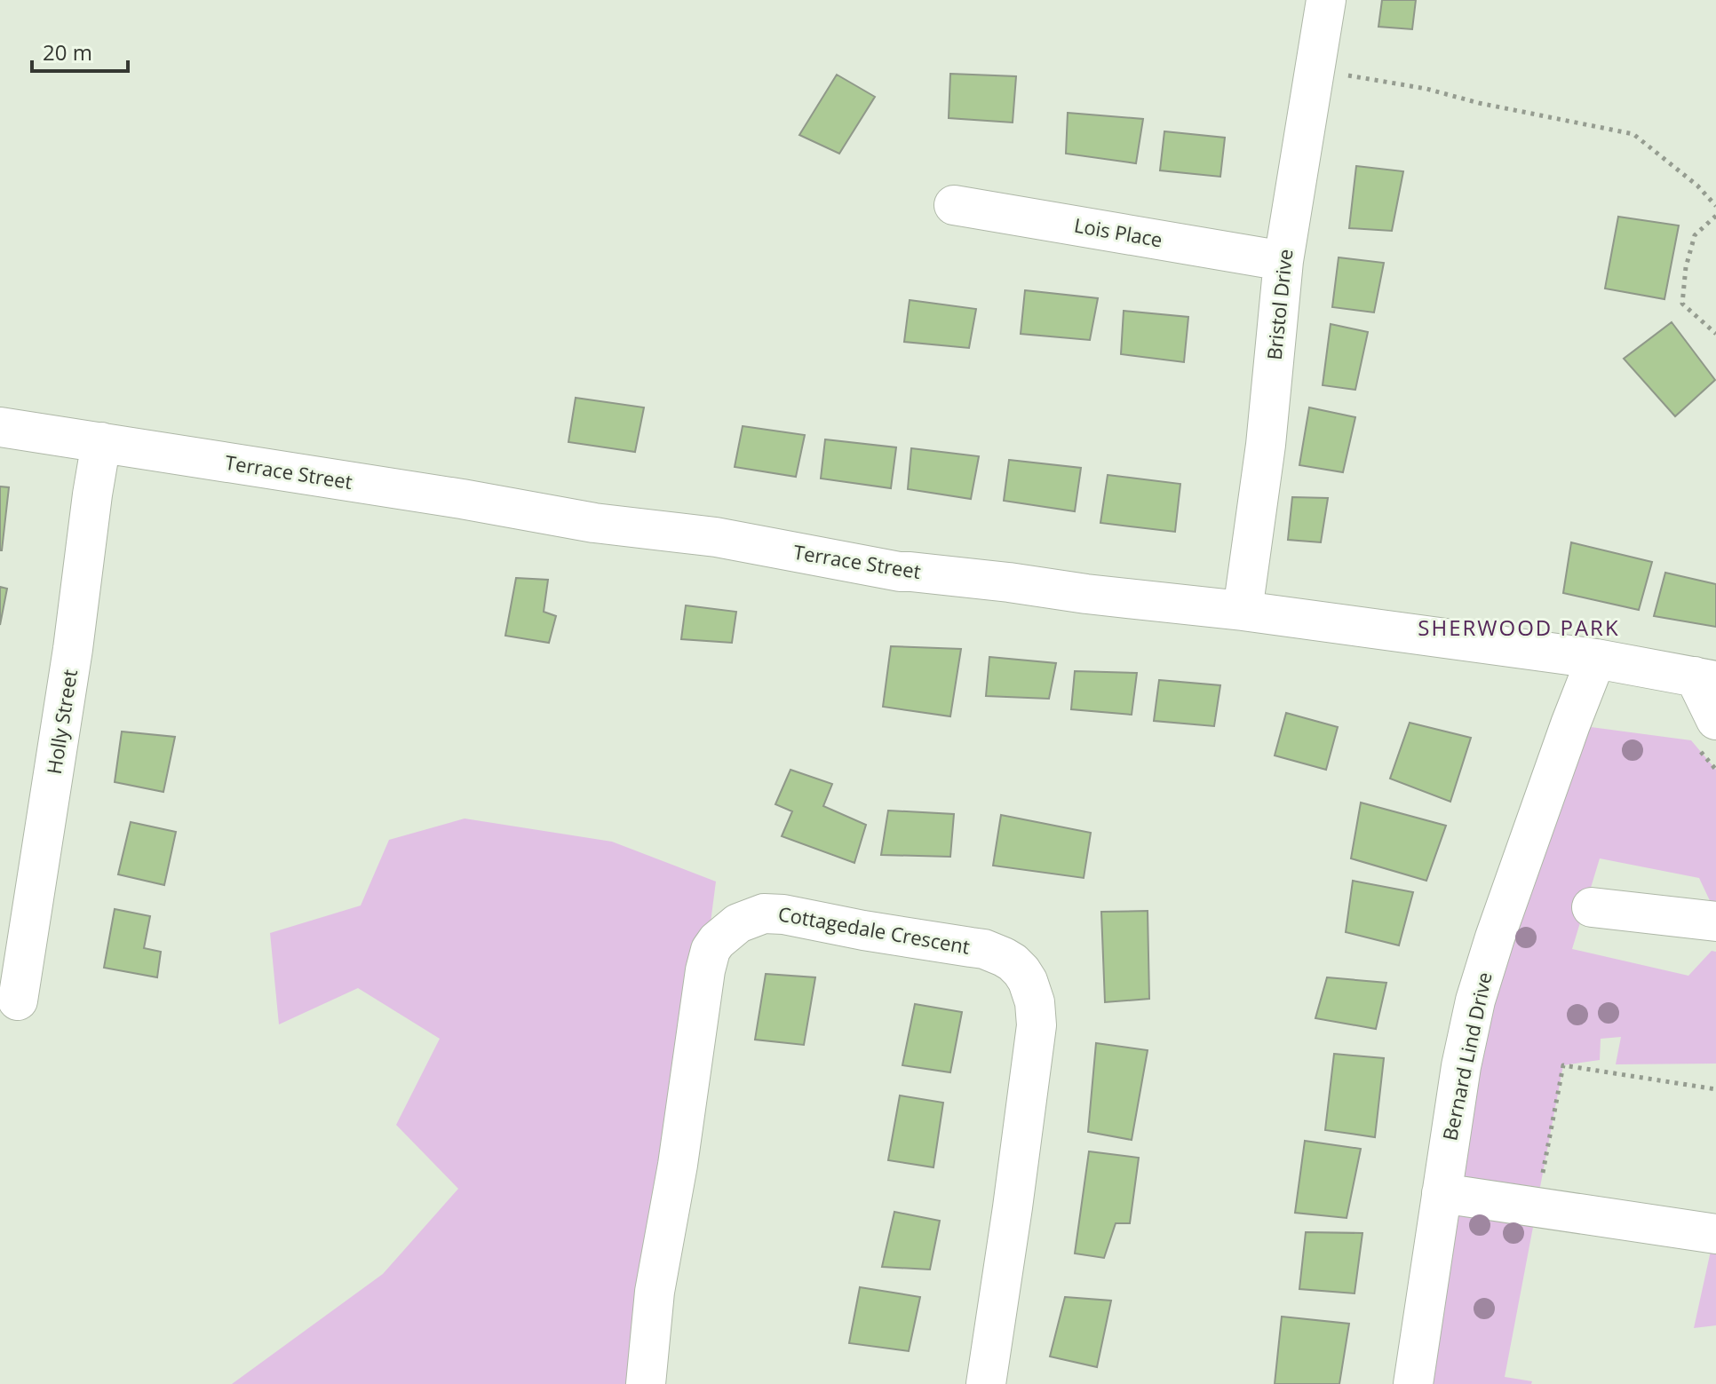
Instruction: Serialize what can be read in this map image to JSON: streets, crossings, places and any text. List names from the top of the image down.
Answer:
{
  "streets": {
    "street": [
      "Lois Place",
      "Bristol Drive",
      "Terrace Street",
      "Holly Street",
      "Cottagedale Crescent",
      "Bernard Lind Drive"
    ]
  },
  "crossings": [
    ["Lois Place", "Bristol Drive"],
    ["Bristol Drive", "Terrace Street"],
    ["Terrace Street", "Holly Street"],
    ["Terrace Street", "Bernard Lind Drive"]
  ],
  "districts": ["SHERWOOD PARK"],
  "scale_bar": "20 m"
}
